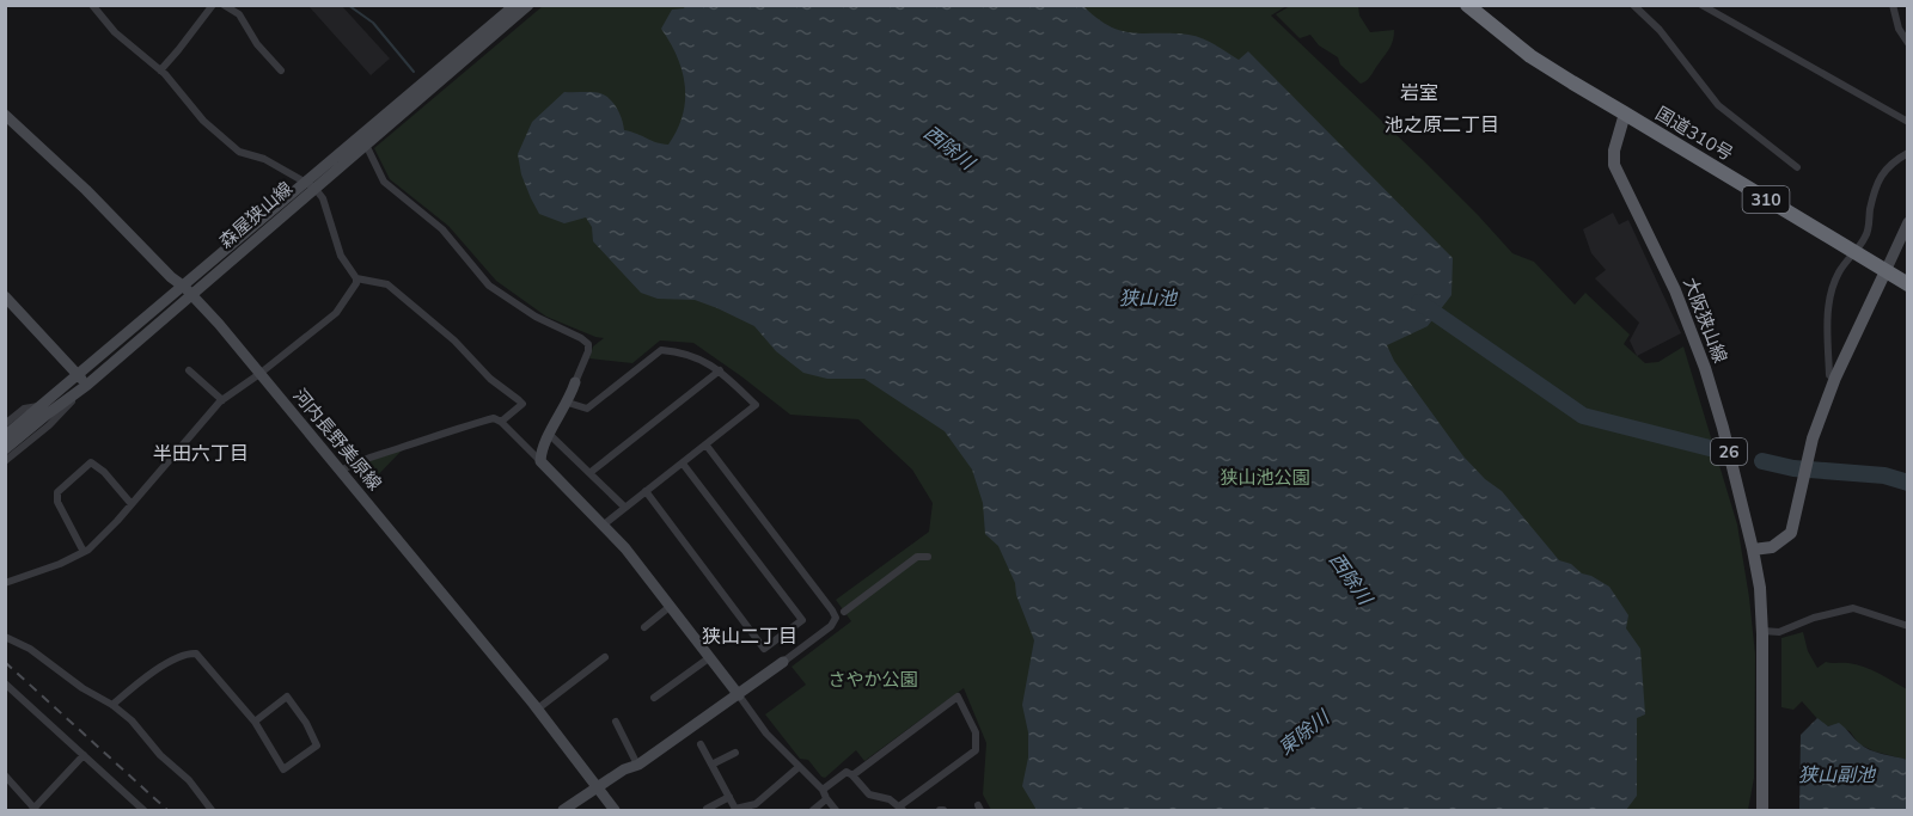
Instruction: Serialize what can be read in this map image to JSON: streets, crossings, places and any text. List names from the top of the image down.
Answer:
{
  "streets": {
    "highway": ["国道310号", "310"],
    "main road": [
      "森屋狭山線",
      "大阪狭山線",
      "河内長野美原線",
      "26"
    ]
  },
  "crossings": [
    ["国道310号", "大阪狭山線"],
    ["森屋狭山線", "河内長野美原線"]
  ],
  "districts": [
    "岩室",
    "池之原二丁目",
    "半田六丁目",
    "狭山二丁目"
  ],
  "water": [
    "西除川",
    "狭山池",
    "東除川",
    "狭山副池"
  ],
  "parks": ["狭山池公園", "さやか公園"]
}
